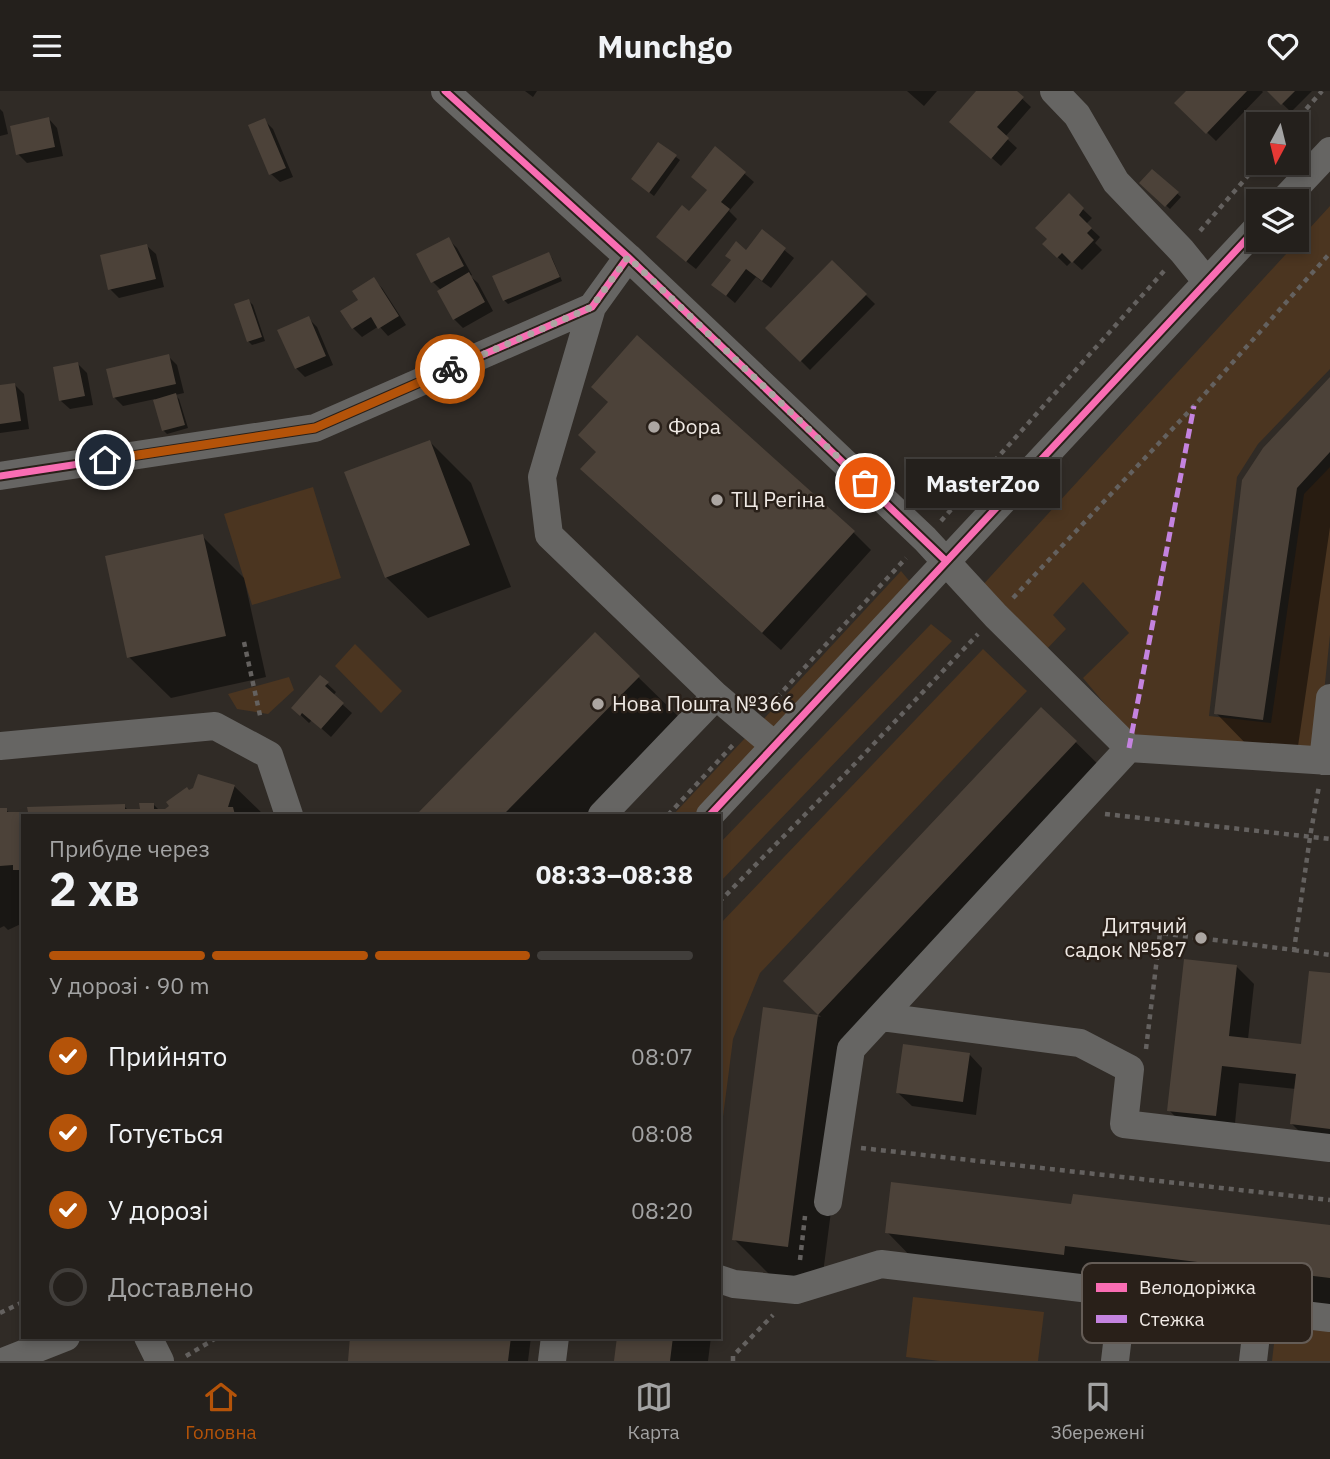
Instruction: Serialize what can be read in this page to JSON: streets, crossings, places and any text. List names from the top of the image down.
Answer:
{
  "places": [
    "Фора",
    "MasterZoo",
    "ТЦ Регіна",
    "Нова Пошта №366",
    "Дитячий садок №587"
  ],
  "legend": ["Велодоріжка", "Стежка"],
  "north": "bottom",
  "page": {
    "header": "Munchgo",
    "bubble": "MasterZoo",
    "heading": ["2 хв", "Прибуде через", "08:33–08:38"],
    "bar": "У дорозі · 90 m",
    "list": [
      ["Прийнято", "08:07"],
      ["Готується", "08:08"],
      ["У дорозі", "08:20"],
      "Доставлено"
    ],
    "tabs": ["Головна", "Карта", "Збережені"]
  }
}
